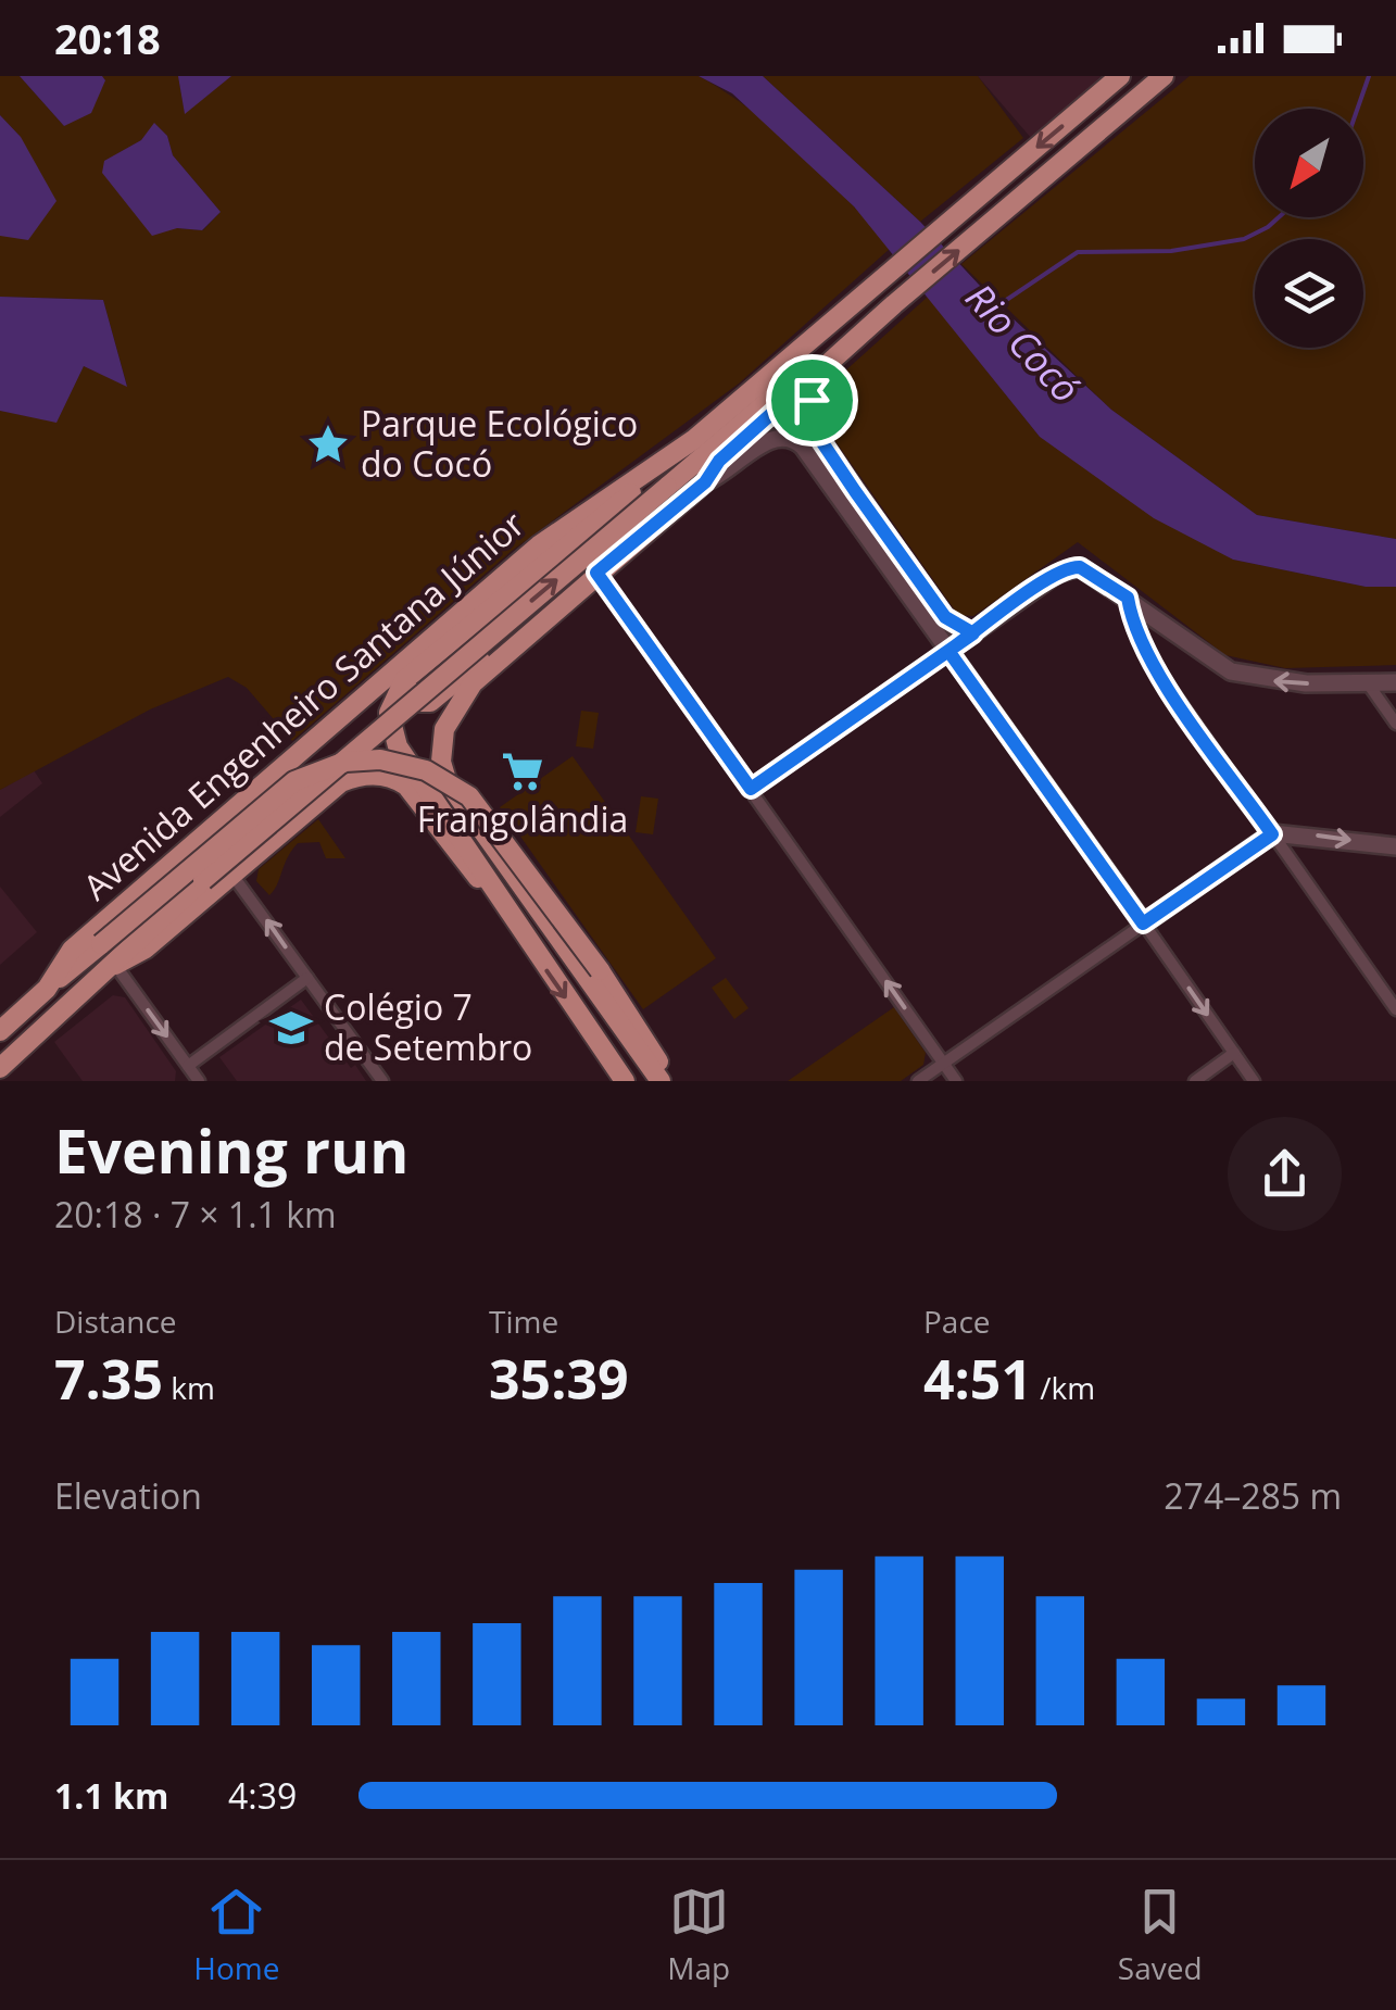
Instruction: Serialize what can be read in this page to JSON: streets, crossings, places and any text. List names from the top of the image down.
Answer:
{
  "streets": {
    "main road": ["Avenida Engenheiro Santana Júnior"]
  },
  "water": ["Rio Cocó"],
  "places": {
    "place": ["Parque Ecológico do Cocó"],
    "supermarket": ["Frangolândia"],
    "school or university": ["Colégio 7 de Setembro"]
  },
  "north": "bottom left",
  "page": {
    "status": "20:18",
    "heading": ["Evening run", "20:18 · 7 × 1.1 km"],
    "stats": [
      ["Distance", "7.35 km"],
      ["Time", "35:39"],
      ["Pace", "4:51 /km"]
    ],
    "chart": ["Elevation", "274–285 m"],
    "list": [
      {
        "name": "1.1 km",
        "note": "4:39"
      }
    ],
    "tabs": ["Home", "Map", "Saved"]
  }
}
